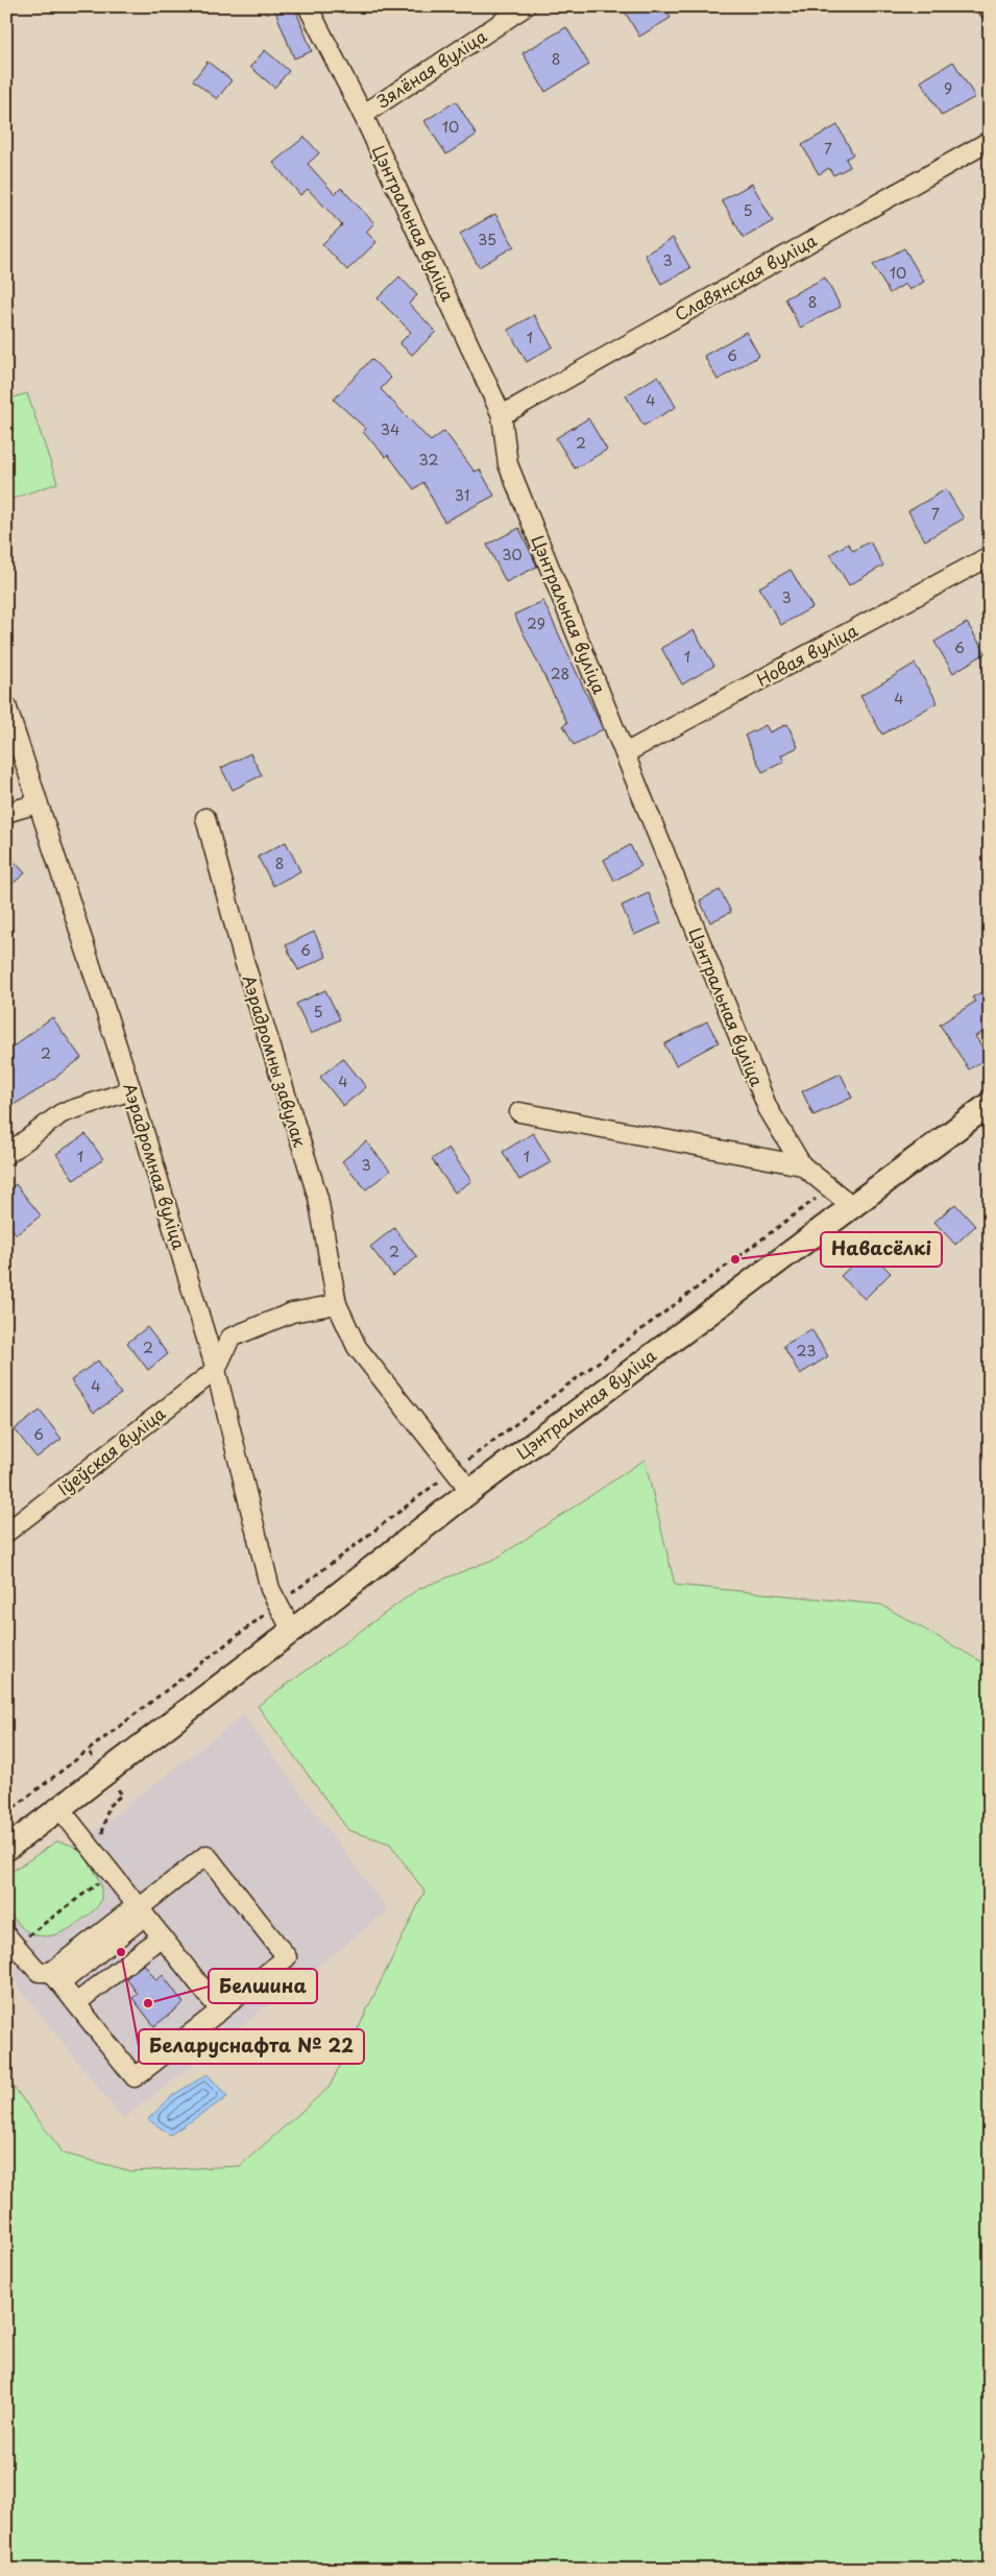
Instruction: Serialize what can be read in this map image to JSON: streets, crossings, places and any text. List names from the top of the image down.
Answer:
{
  "streets": {
    "main road": ["Цэнтральная вуліца"],
    "street": [
      "Зялёная вуліца",
      "Славянская вуліца",
      "Новая вуліца",
      "Аэрадромны завулак",
      "Аэрадромная вуліца",
      "Іўеўская вуліца"
    ]
  },
  "crossings": [
    ["Зялёная вуліца", "Цэнтральная вуліца"],
    ["Цэнтральная вуліца", "Славянская вуліца"],
    ["Цэнтральная вуліца", "Новая вуліца"],
    ["Цэнтральная вуліца", "Аэрадромны завулак"],
    ["Цэнтральная вуліца", "Аэрадромная вуліца"],
    ["Аэрадромная вуліца", "Іўеўская вуліца"]
  ],
  "places": ["Навасёлкі", "Беларуснафта № 22", "Белшина"],
  "house_numbers": [
    "8",
    "9",
    "10",
    "7",
    "5",
    "35",
    "3",
    "10",
    "8",
    "1",
    "6",
    "4",
    "34",
    "2",
    "32",
    "31",
    "7",
    "30",
    "3",
    "29",
    "6",
    "1",
    "28",
    "4",
    "8",
    "6",
    "5",
    "2",
    "4",
    "1",
    "1",
    "3",
    "2",
    "2",
    "23",
    "4",
    "6"
  ]
}
